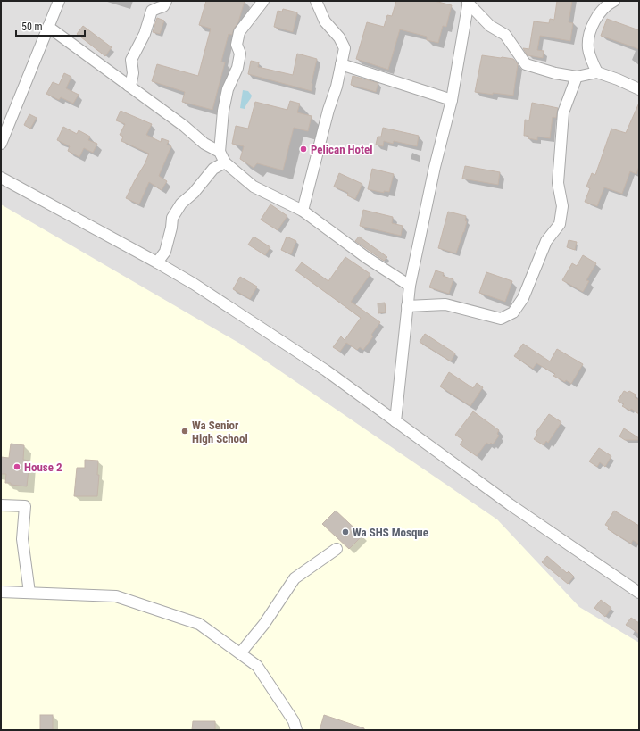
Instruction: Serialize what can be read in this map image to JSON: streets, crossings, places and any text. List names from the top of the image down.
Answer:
{
  "places": [
    "Pelican Hotel",
    "Wa Senior High School",
    "House 2",
    "Wa SHS Mosque"
  ],
  "scale_bar": "50 m"
}
